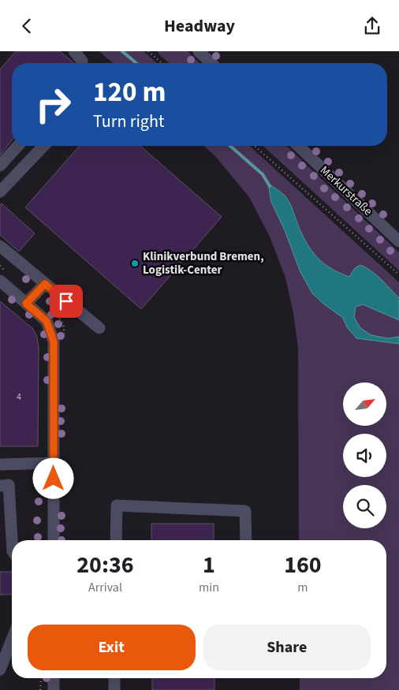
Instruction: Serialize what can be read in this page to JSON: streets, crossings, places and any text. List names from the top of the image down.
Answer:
{
  "streets": {
    "street": ["Merkurstraße"]
  },
  "places": ["Klinikverbund Bremen, Logistik-Center"],
  "house_numbers": ["4"],
  "north": "top right",
  "page": {
    "header": "Headway",
    "turn": ["120 m", "Turn right"],
    "eta": [
      "20:36",
      "Arrival",
      "1",
      "min",
      "160",
      "m"
    ],
    "buttons": ["Exit", "Share"]
  }
}
